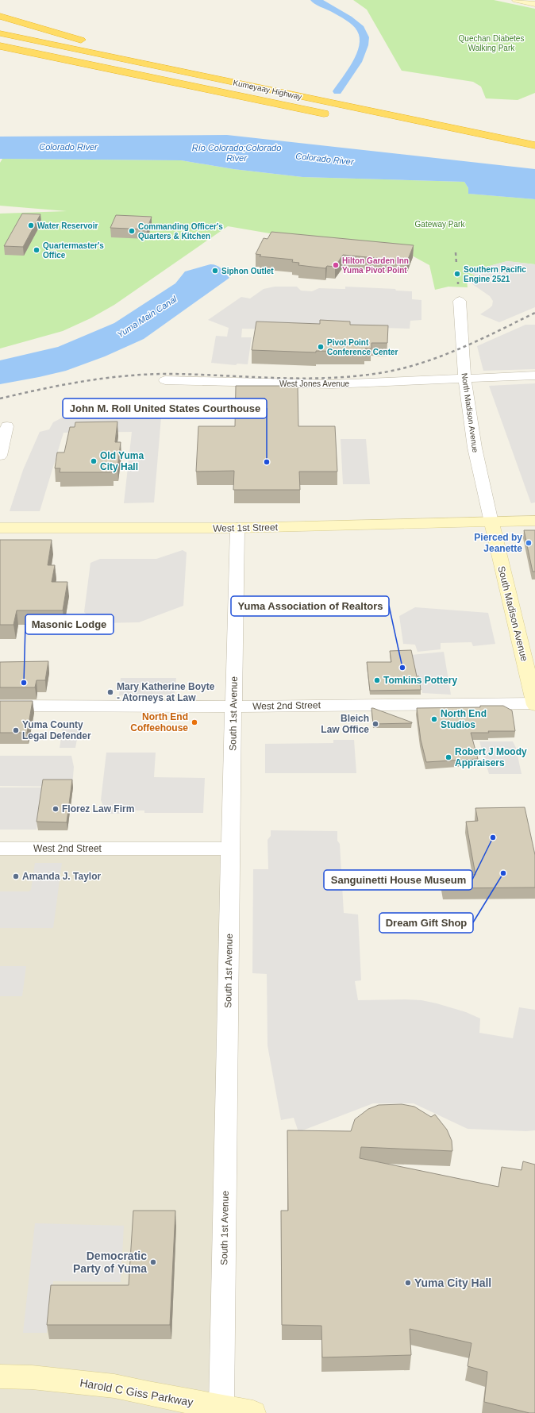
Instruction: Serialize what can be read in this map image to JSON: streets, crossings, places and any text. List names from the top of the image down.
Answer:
{
  "streets": {
    "highway": ["Kumeyaay Highway"],
    "street": [
      "West Jones Avenue",
      "North Madison Avenue",
      "West 1st Street",
      "South Madison Avenue",
      "West 2nd Street",
      "South 1st Avenue",
      "Harold C Giss Parkway"
    ]
  },
  "crossings": [
    ["West Jones Avenue", "North Madison Avenue"],
    ["North Madison Avenue", "West 1st Street"],
    ["North Madison Avenue", "South Madison Avenue"],
    ["West 1st Street", "South Madison Avenue"],
    ["West 1st Street", "South 1st Avenue"],
    ["South Madison Avenue", "West 2nd Street"],
    ["West 2nd Street", "South 1st Avenue"],
    ["South 1st Avenue", "Harold C Giss Parkway"]
  ],
  "water": ["Colorado River", "Río Colorado;Colorado River", "Yuma Main Canal"],
  "parks": ["Quechan Diabetes Walking Park", "Gateway Park"],
  "places": [
    "Water Reservoir",
    "Commanding Officer's Quarters & Kitchen",
    "Quartermaster's Office",
    "Hilton Garden Inn Yuma Pivot Point",
    "Siphon Outlet",
    "Southern Pacific Engine 2521",
    "Pivot Point Conference Center",
    "Old Yuma City Hall",
    "John M. Roll United States Courthouse",
    "Pierced by Jeanette",
    "Yuma Association of Realtors",
    "Tomkins Pottery",
    "Masonic Lodge",
    "Mary Katherine Boyte - Atorneys at Law",
    "North End Studios",
    "North End Coffeehouse",
    "Bleich Law Office",
    "Yuma County Legal Defender",
    "Robert J Moody Appraisers",
    "Florez Law Firm",
    "Sanguinetti House Museum",
    "Dream Gift Shop",
    "Amanda J. Taylor",
    "Democratic Party of Yuma",
    "Yuma City Hall"
  ]
}
